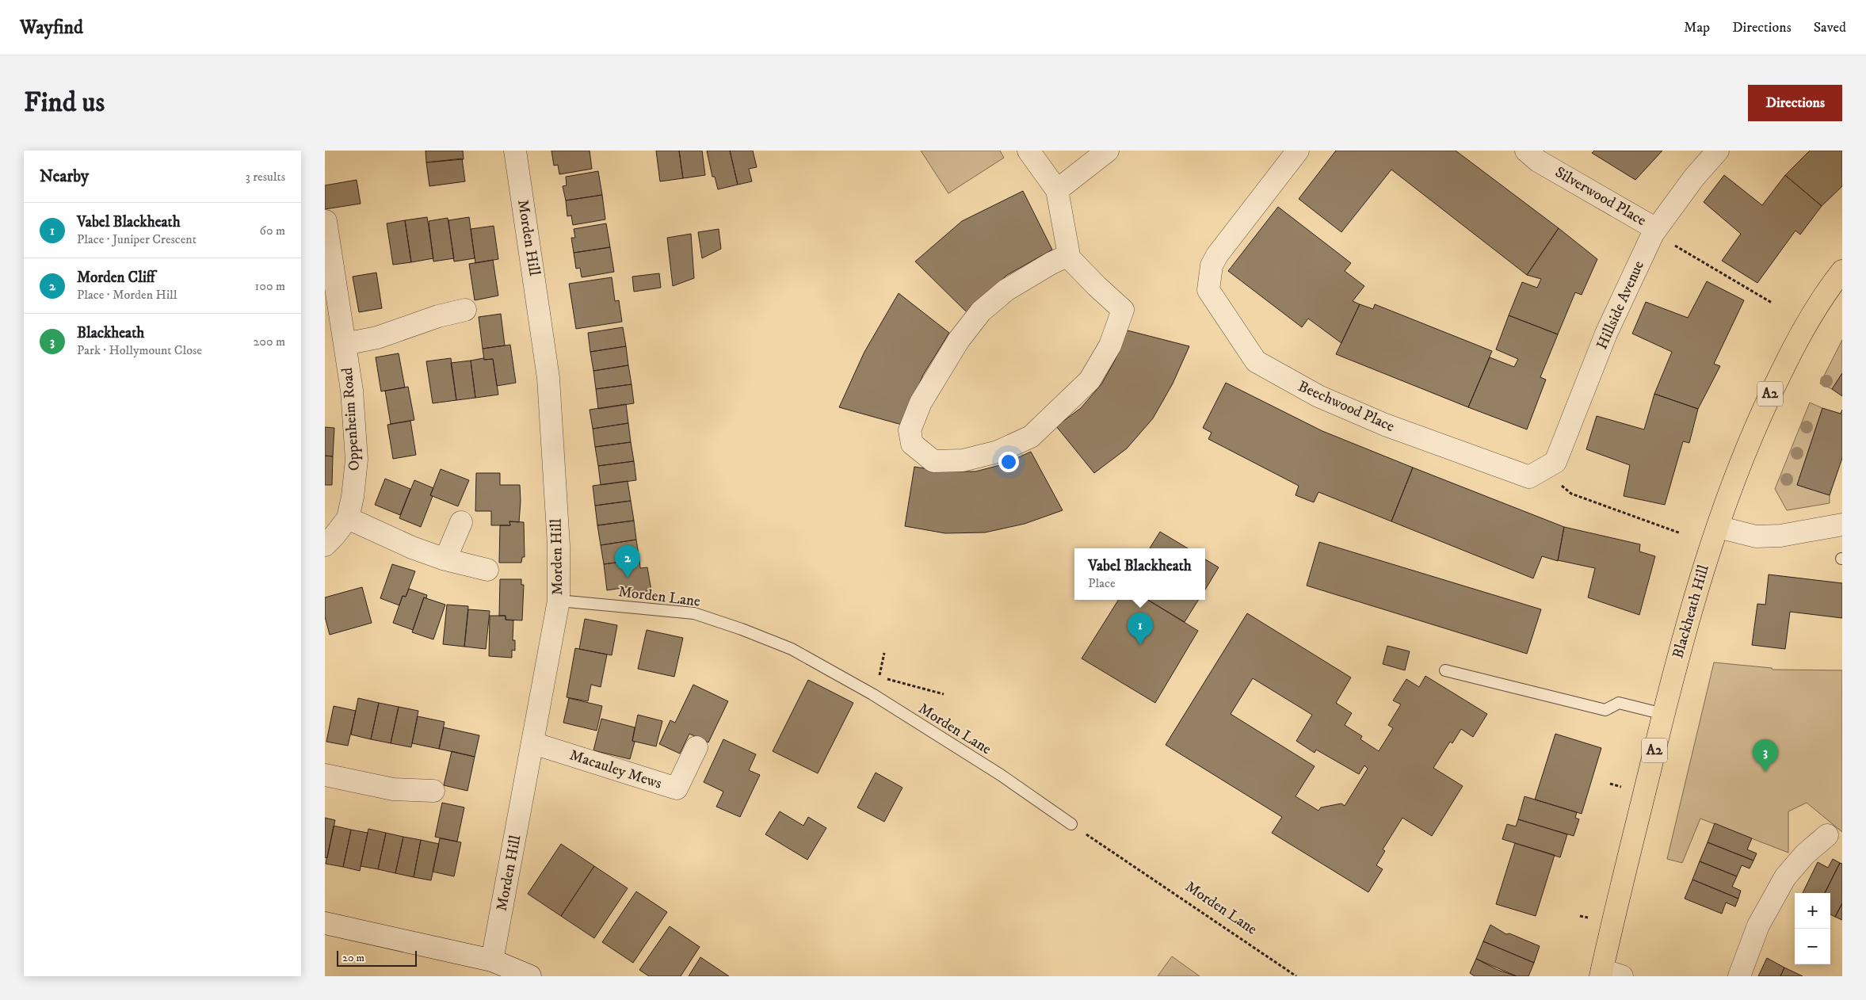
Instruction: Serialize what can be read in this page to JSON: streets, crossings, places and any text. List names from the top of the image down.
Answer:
{
  "streets": {
    "highway": ["A2", "Blackheath Hill"],
    "street": [
      "Silverwood Place",
      "Morden Hill",
      "Hillside Avenue",
      "Beechwood Place",
      "Oppenheim Road",
      "Macauley Mews"
    ],
    "lane": ["Morden Lane"]
  },
  "crossings": [
    ["Silverwood Place", "Hillside Avenue"],
    ["Morden Hill", "Morden Lane"],
    ["Morden Hill", "Macauley Mews"],
    ["Hillside Avenue", "Beechwood Place"]
  ],
  "scale_bar": "20 m",
  "page": {
    "header": "Wayfind",
    "nav": ["Map", "Directions", "Saved"],
    "buttons": "Directions",
    "title": "Find us",
    "heading": ["Nearby", "3 results"],
    "list": [
      {
        "mark": "1",
        "name": "Vabel Blackheath",
        "note": "Place · Juniper Crescent",
        "value": "60 m"
      },
      {
        "mark": "2",
        "name": "Morden Cliff",
        "note": "Place · Morden Hill",
        "value": "100 m"
      },
      {
        "mark": "3",
        "name": "Blackheath",
        "note": "Park · Hollymount Close",
        "value": "200 m"
      }
    ],
    "pins": ["2", "1", "3"],
    "popup": ["Vabel Blackheath", "Place"],
    "map_buttons": ["+", "−"],
    "scale": "20 m"
  }
}
